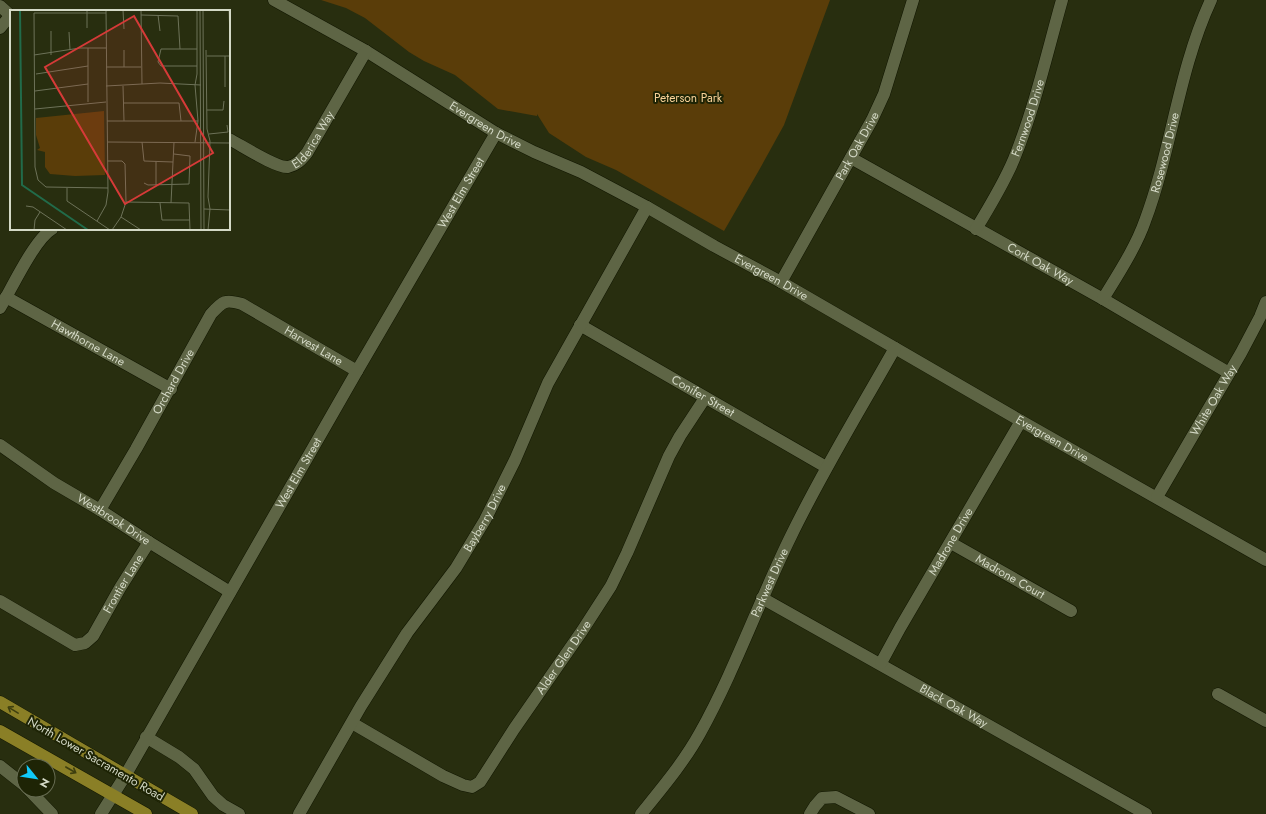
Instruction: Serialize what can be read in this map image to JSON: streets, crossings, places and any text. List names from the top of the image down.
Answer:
{
  "streets": {
    "main road": ["North Lower Sacramento Road"],
    "street": [
      "Fernwood Drive",
      "Evergreen Drive",
      "Elderica Way",
      "Park Oak Drive",
      "Rosewood Drive",
      "West Elm Street",
      "Cork Oak Way",
      "Hawthorne Lane",
      "Harvest Lane",
      "Orchard Drive",
      "Conifer Street",
      "White Oak Way",
      "Bayberry Drive",
      "Westbrook Drive",
      "Madrone Drive",
      "Madrone Court",
      "Parkwest Drive",
      "Frontier Lane",
      "Alder Glen Drive",
      "Black Oak Way"
    ]
  },
  "crossings": [
    ["Fernwood Drive", "Cork Oak Way"],
    ["Evergreen Drive", "Elderica Way"],
    ["Evergreen Drive", "Park Oak Drive"],
    ["Evergreen Drive", "West Elm Street"],
    ["Evergreen Drive", "White Oak Way"],
    ["Evergreen Drive", "Bayberry Drive"],
    ["Evergreen Drive", "Madrone Drive"],
    ["Evergreen Drive", "Parkwest Drive"],
    ["Park Oak Drive", "Cork Oak Way"],
    ["Rosewood Drive", "Cork Oak Way"],
    ["West Elm Street", "Harvest Lane"],
    ["West Elm Street", "Westbrook Drive"],
    ["West Elm Street", "North Lower Sacramento Road"],
    ["Cork Oak Way", "White Oak Way"],
    ["Hawthorne Lane", "Orchard Drive"],
    ["Harvest Lane", "Orchard Drive"],
    ["Orchard Drive", "Westbrook Drive"],
    ["Conifer Street", "Bayberry Drive"],
    ["Conifer Street", "Parkwest Drive"],
    ["Conifer Street", "Alder Glen Drive"],
    ["Bayberry Drive", "Alder Glen Drive"],
    ["Westbrook Drive", "Frontier Lane"],
    ["Madrone Drive", "Madrone Court"],
    ["Madrone Drive", "Black Oak Way"],
    ["Parkwest Drive", "Black Oak Way"]
  ],
  "parks": ["Peterson Park"],
  "north": "bottom right"
}
